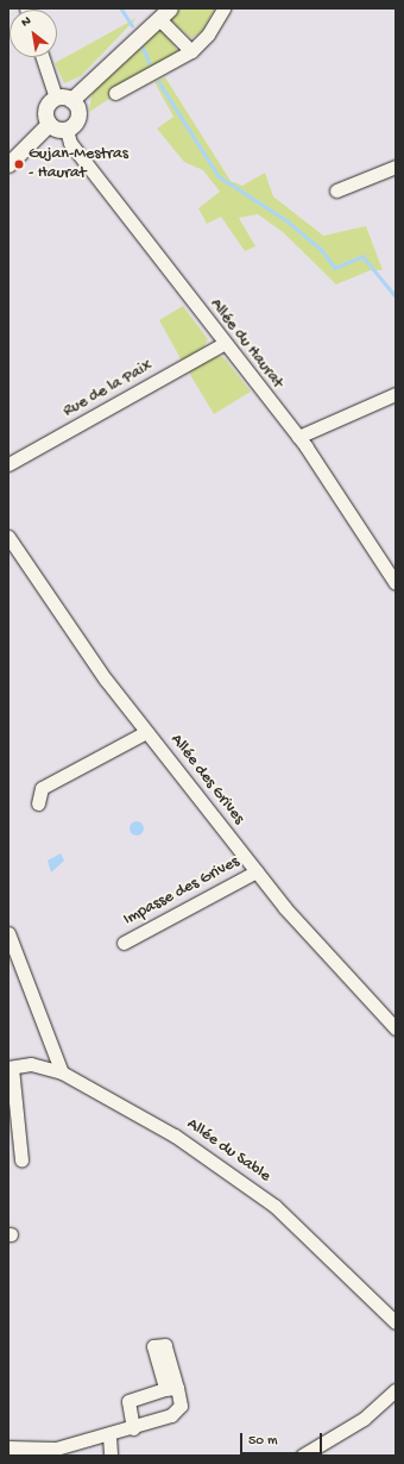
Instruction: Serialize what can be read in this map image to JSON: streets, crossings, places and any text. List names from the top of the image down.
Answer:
{
  "streets": {
    "street": [
      "Allée du Haurat",
      "Rue de la Paix",
      "Allée des Grives",
      "Impasse des Grives",
      "Allée du Sable"
    ]
  },
  "crossings": [
    ["Allée du Haurat", "Rue de la Paix"],
    ["Allée des Grives", "Impasse des Grives"]
  ],
  "places": ["Gujan-Mestras - Haurat"],
  "scale_bar": "50 m",
  "north": "top left"
}
